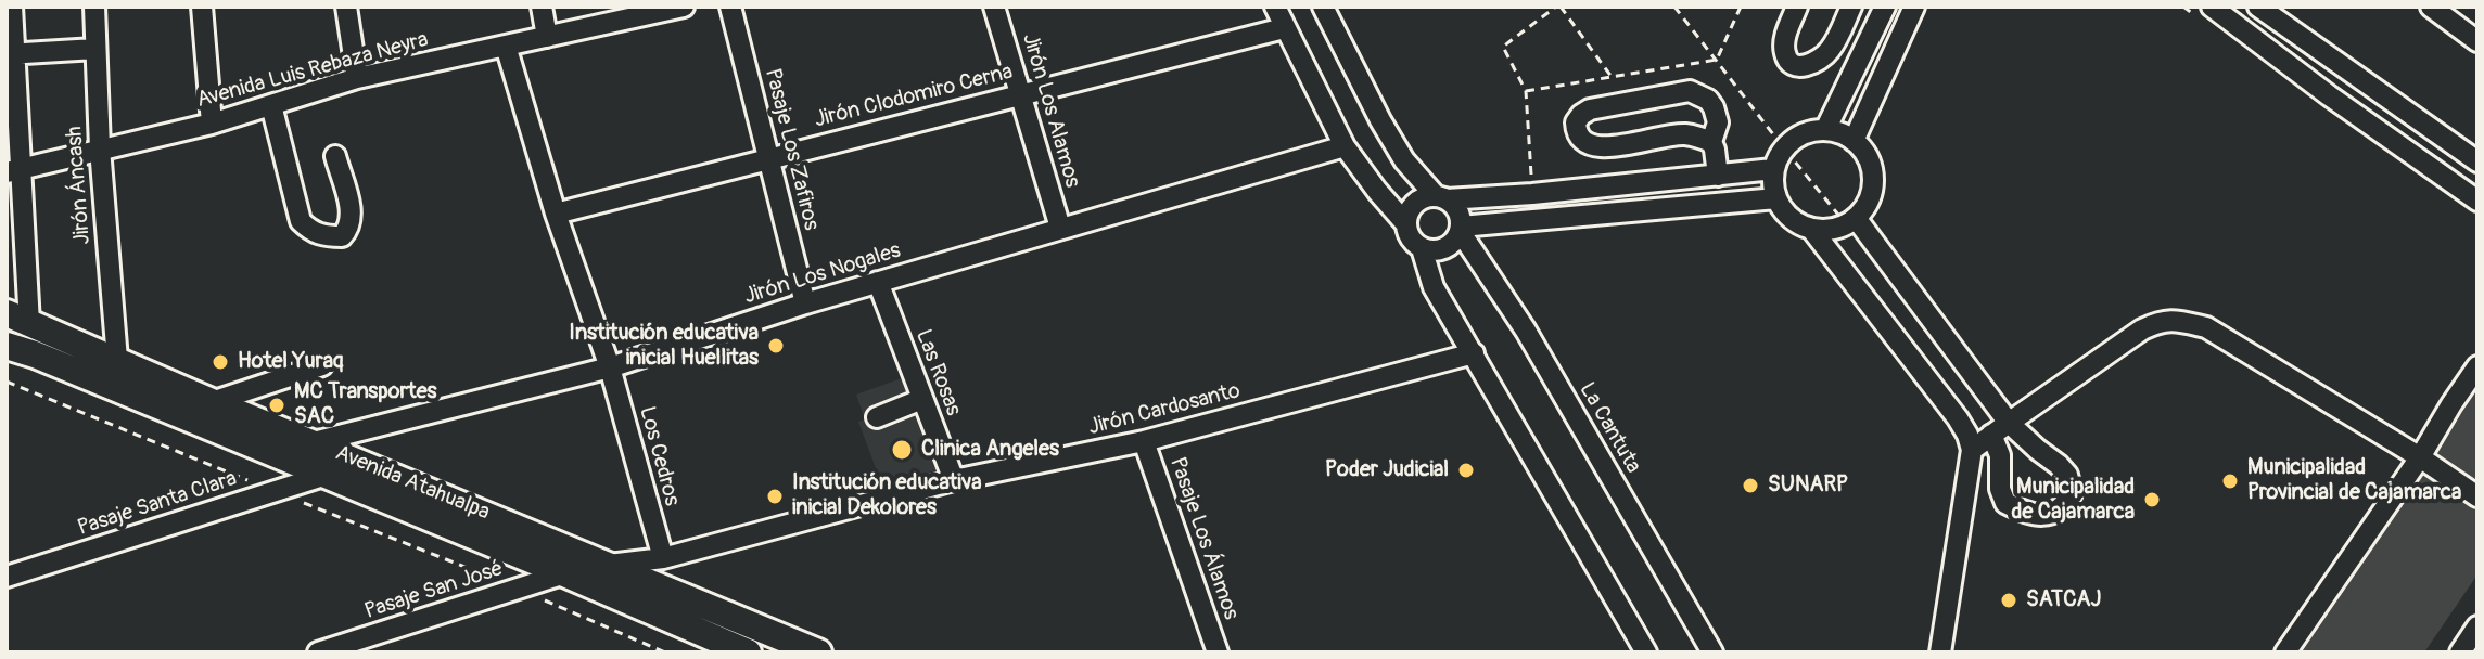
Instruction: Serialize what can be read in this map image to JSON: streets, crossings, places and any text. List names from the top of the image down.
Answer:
{
  "streets": {
    "main road": ["Avenida Atahualpa"],
    "street": [
      "Avenida Luis Rebaza Neyra",
      "Jirón Clodomiro Cerna",
      "Jirón Los Alamos",
      "Pasaje Los Zafiros",
      "Jirón Áncash",
      "Jirón Los Nogales",
      "Las Rosas",
      "Jirón Cardosanto",
      "La Cantuta",
      "Los Cedros",
      "Pasaje Santa Clara",
      "Pasaje Los Álamos",
      "Pasaje San José"
    ]
  },
  "crossings": [
    ["Avenida Luis Rebaza Neyra", "Jirón Áncash"],
    ["Avenida Luis Rebaza Neyra", "Los Cedros"],
    ["Jirón Clodomiro Cerna", "Jirón Los Alamos"],
    ["Jirón Clodomiro Cerna", "Pasaje Los Zafiros"],
    ["Jirón Clodomiro Cerna", "Los Cedros"],
    ["Jirón Los Alamos", "Jirón Los Nogales"],
    ["Pasaje Los Zafiros", "Jirón Los Nogales"],
    ["Jirón Áncash", "Avenida Atahualpa"],
    ["Jirón Los Nogales", "Las Rosas"],
    ["Jirón Los Nogales", "Los Cedros"],
    ["Jirón Los Nogales", "Avenida Atahualpa"],
    ["Las Rosas", "Jirón Cardosanto"],
    ["Jirón Cardosanto", "Los Cedros"],
    ["Jirón Cardosanto", "Avenida Atahualpa"],
    ["Jirón Cardosanto", "Pasaje Los Álamos"],
    ["Jirón Cardosanto", "Pasaje San José"],
    ["Avenida Atahualpa", "Pasaje Santa Clara"],
    ["Avenida Atahualpa", "Pasaje San José"]
  ],
  "places": [
    "Institución educativa inicial Huellitas",
    "Hotel Yuraq",
    "MC Transportes SAC",
    "Clinica Angeles",
    "Poder Judicial",
    "Municipalidad Provincial de Cajamarca",
    "SUNARP",
    "Institución educativa inicial Dekolores",
    "Municipalidad de Cajamarca",
    "SATCAJ"
  ]
}
